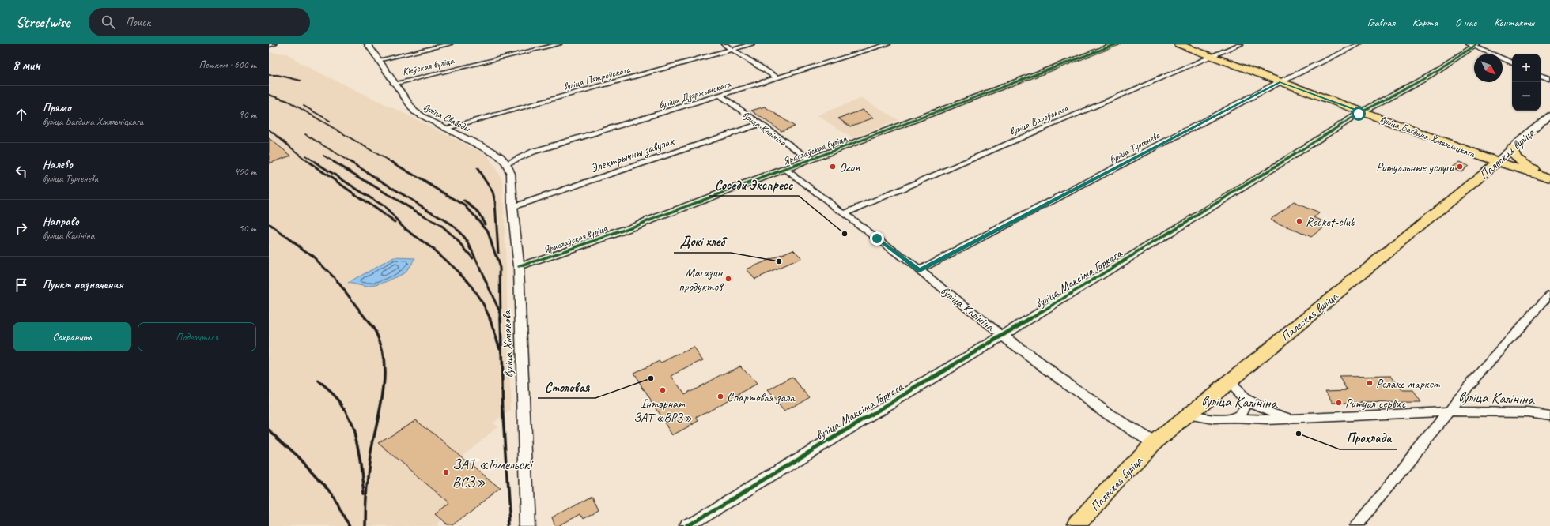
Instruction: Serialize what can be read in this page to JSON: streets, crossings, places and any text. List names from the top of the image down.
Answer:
{
  "streets": {
    "main road": ["вуліца Багдана Хмяльніцкага", "Палеская вуліца"],
    "street": [
      "Кіеўская вуліца",
      "вуліца Пятроўскага",
      "вуліца Дзяржынскага",
      "вуліца Свабоды",
      "вуліца Вароўскага",
      "вуліца Калініна",
      "вуліца Тургенева",
      "Яраслаўская вуліца",
      "Электрычны завулак",
      "вуліца Максіма Горкага",
      "вуліца Хімакова"
    ]
  },
  "crossings": [
    ["Кіеўская вуліца", "вуліца Свабоды"],
    ["вуліца Пятроўскага", "вуліца Свабоды"],
    ["вуліца Дзяржынскага", "вуліца Свабоды"],
    ["вуліца Дзяржынскага", "вуліца Калініна"],
    ["вуліца Дзяржынскага", "вуліца Хімакова"],
    ["вуліца Свабоды", "вуліца Хімакова"],
    ["вуліца Вароўскага", "вуліца Калініна"],
    ["вуліца Вароўскага", "вуліца Багдана Хмяльніцкага"],
    ["вуліца Калініна", "вуліца Тургенева"],
    ["вуліца Калініна", "Яраслаўская вуліца"],
    ["вуліца Калініна", "Палеская вуліца"],
    ["вуліца Калініна", "Электрычны завулак"],
    ["вуліца Калініна", "вуліца Максіма Горкага"],
    ["вуліца Багдана Хмяльніцкага", "вуліца Тургенева"],
    ["вуліца Багдана Хмяльніцкага", "Палеская вуліца"],
    ["вуліца Багдана Хмяльніцкага", "вуліца Максіма Горкага"],
    ["Яраслаўская вуліца", "вуліца Хімакова"],
    ["Электрычны завулак", "вуліца Хімакова"]
  ],
  "places": [
    "Ozon",
    "Ритуальные услуги",
    "Rocket-club",
    "Соседи Экспресс",
    "Докі хлеб",
    "Магазин продуктов",
    "Столовая",
    "Релакс маркет",
    "Інтэрнат ЗАТ «ВРЗ»",
    "Спартовая зала",
    "Ритуал сервис",
    "Прохлада",
    "ЗАТ «Гомельскі ВСЗ»"
  ],
  "north": "bottom right",
  "page": {
    "header": "Streetwise",
    "search": "Поиск",
    "nav": [
      "Главная",
      "Карта",
      "О нас",
      "Контакты"
    ],
    "heading": ["8 мин", "Пешком · 600 m"],
    "map_buttons": ["+", "−"],
    "list": [
      ["Прямо", "вуліца Багдана Хмяльніцкага", "90 m"],
      ["Налево", "вуліца Тургенева", "460 m"],
      ["Направо", "вуліца Калініна", "50 m"],
      "Пункт назначения"
    ],
    "buttons": ["Сохранить", "Поделиться"]
  }
}
